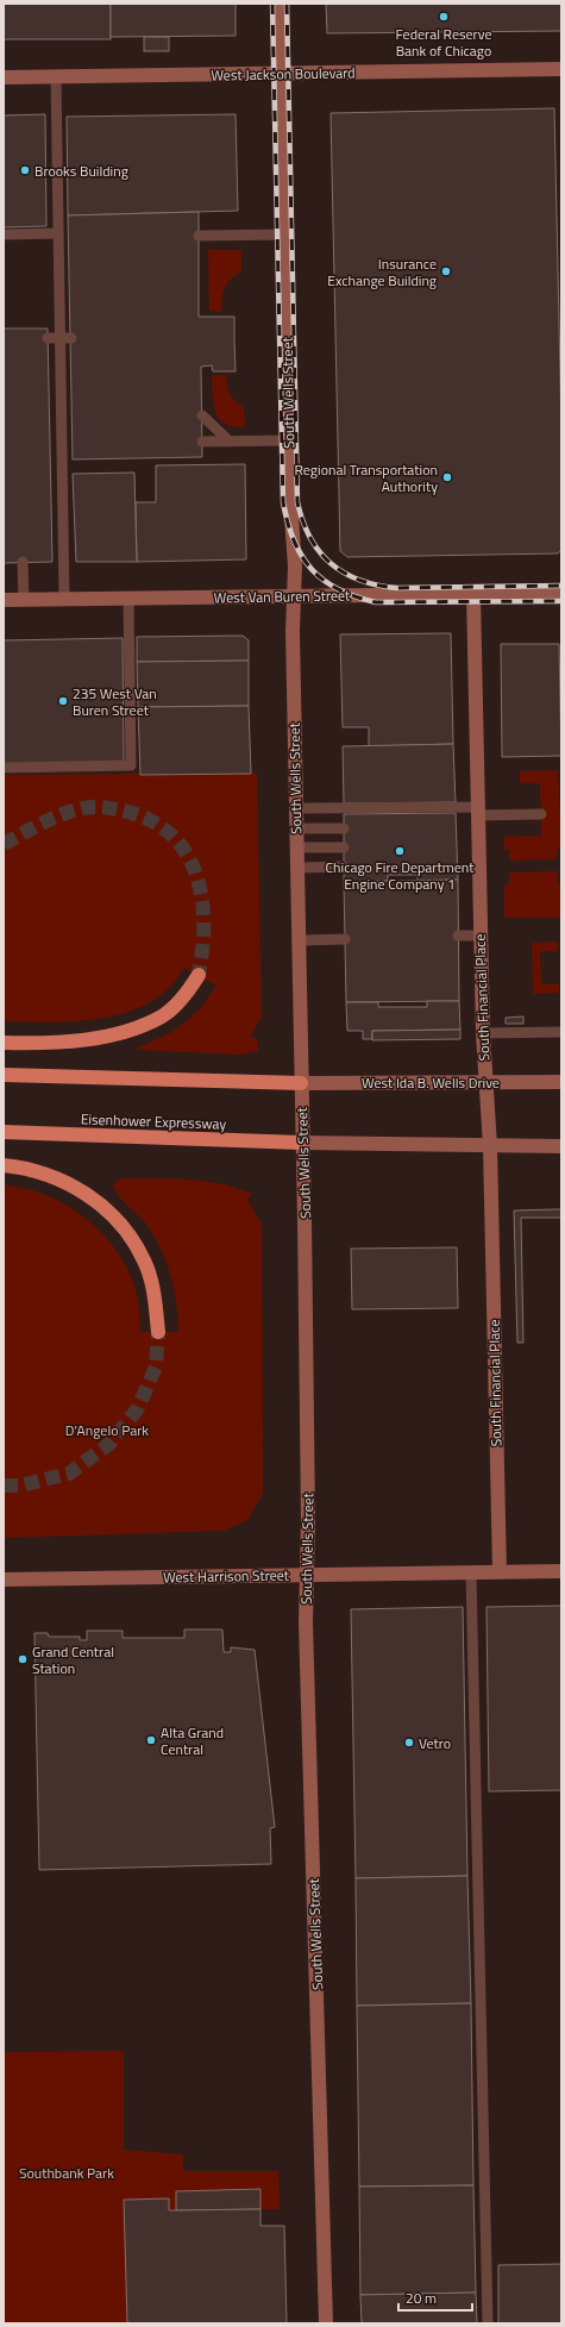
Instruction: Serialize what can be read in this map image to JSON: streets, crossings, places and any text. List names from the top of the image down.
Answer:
{
  "streets": {
    "highway": ["Eisenhower Expressway"],
    "main road": [
      "West Jackson Boulevard",
      "South Wells Street",
      "West Van Buren Street",
      "South Financial Place",
      "West Ida B. Wells Drive",
      "West Harrison Street"
    ]
  },
  "crossings": [
    ["West Jackson Boulevard", "South Wells Street"],
    ["South Wells Street", "West Van Buren Street"],
    ["South Wells Street", "West Ida B. Wells Drive"],
    ["South Wells Street", "Eisenhower Expressway"],
    ["South Wells Street", "West Harrison Street"],
    ["West Van Buren Street", "South Financial Place"],
    ["South Financial Place", "West Ida B. Wells Drive"],
    ["South Financial Place", "West Harrison Street"]
  ],
  "parks": ["D'Angelo Park", "Southbank Park"],
  "places": [
    "Federal Reserve Bank of Chicago",
    "Brooks Building",
    "Insurance Exchange Building",
    "Regional Transportation Authority",
    "235 West Van Buren Street",
    "Chicago Fire Department Engine Company 1",
    "Grand Central Station",
    "Alta Grand Central",
    "Vetro"
  ],
  "scale_bar": "20 m"
}
